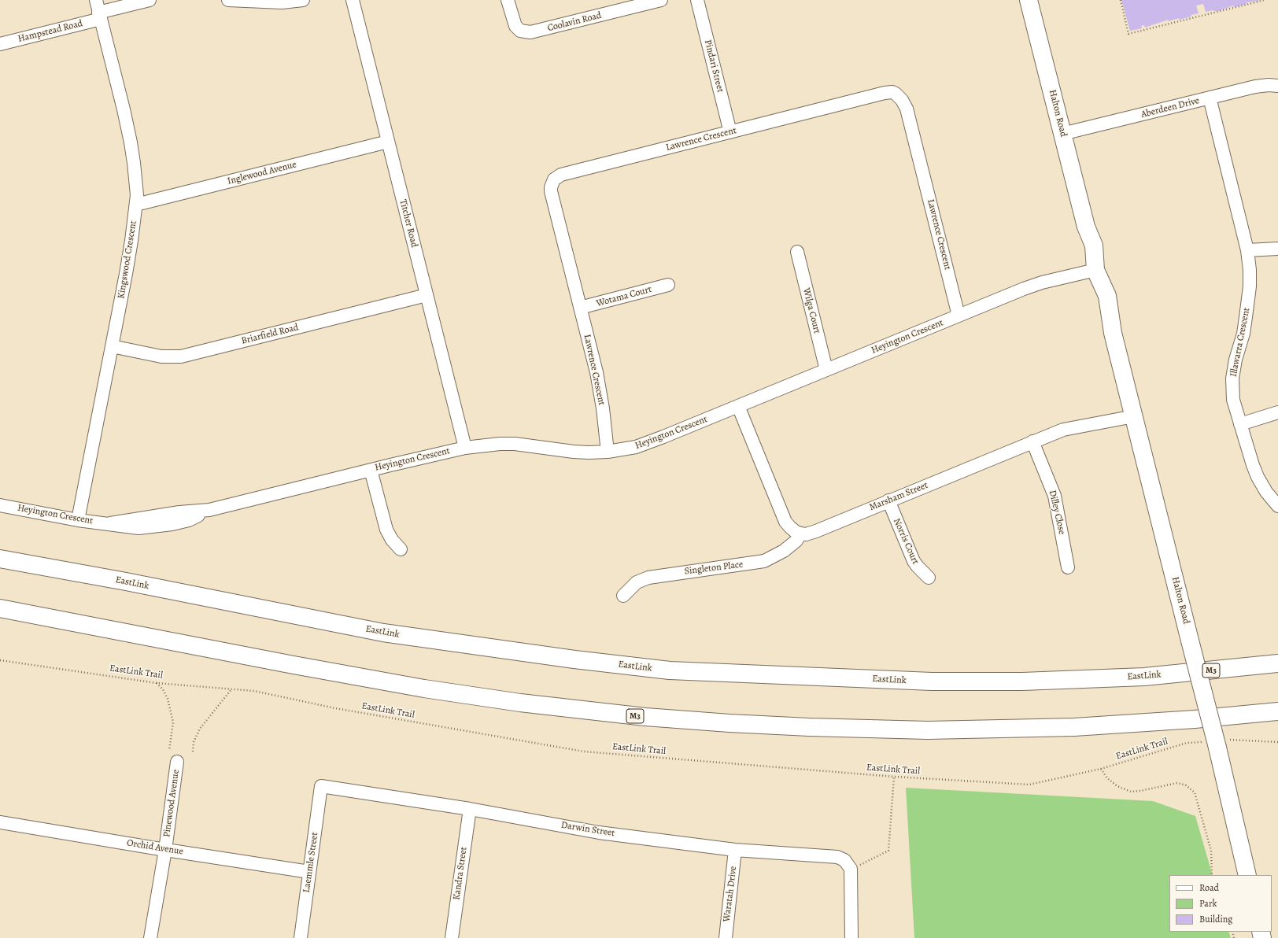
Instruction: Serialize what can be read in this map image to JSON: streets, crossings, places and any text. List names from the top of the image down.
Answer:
{
  "streets": {
    "main road": ["Halton Road", "EastLink", "M3"],
    "street": [
      "Coolavin Road",
      "Hampstead Road",
      "Pindari Street",
      "Aberdeen Drive",
      "Lawrence Crescent",
      "Inglewood Avenue",
      "Titcher Road",
      "Kingswood Crescent",
      "Wotama Court",
      "Wilga Court",
      "Briarfield Road",
      "Heyington Crescent",
      "Illawarra Crescent",
      "Marsham Street",
      "Dilley Close",
      "Norris Court",
      "Singleton Place",
      "Pinewood Avenue",
      "Darwin Street",
      "Orchid Avenue",
      "Laemmle Street",
      "Kandra Street",
      "Waratah Drive"
    ],
    "path": ["EastLink Trail"]
  },
  "crossings": [
    ["Hampstead Road", "Kingswood Crescent"],
    ["Pindari Street", "Lawrence Crescent"],
    ["Aberdeen Drive", "Halton Road"],
    ["Aberdeen Drive", "Illawarra Crescent"],
    ["Halton Road", "Heyington Crescent"],
    ["Halton Road", "Marsham Street"],
    ["Halton Road", "EastLink Trail"],
    ["Lawrence Crescent", "Wotama Court"],
    ["Lawrence Crescent", "Heyington Crescent"],
    ["Inglewood Avenue", "Titcher Road"],
    ["Inglewood Avenue", "Kingswood Crescent"],
    ["Titcher Road", "Briarfield Road"],
    ["Titcher Road", "Heyington Crescent"],
    ["Kingswood Crescent", "Briarfield Road"],
    ["Kingswood Crescent", "Heyington Crescent"],
    ["Wilga Court", "Heyington Crescent"],
    ["Marsham Street", "Dilley Close"],
    ["Marsham Street", "Norris Court"],
    ["Marsham Street", "Singleton Place"],
    ["Pinewood Avenue", "Orchid Avenue"],
    ["Darwin Street", "Laemmle Street"],
    ["Darwin Street", "Kandra Street"],
    ["Darwin Street", "Waratah Drive"],
    ["Orchid Avenue", "Laemmle Street"]
  ],
  "legend": ["Road", "Park", "Building"]
}
